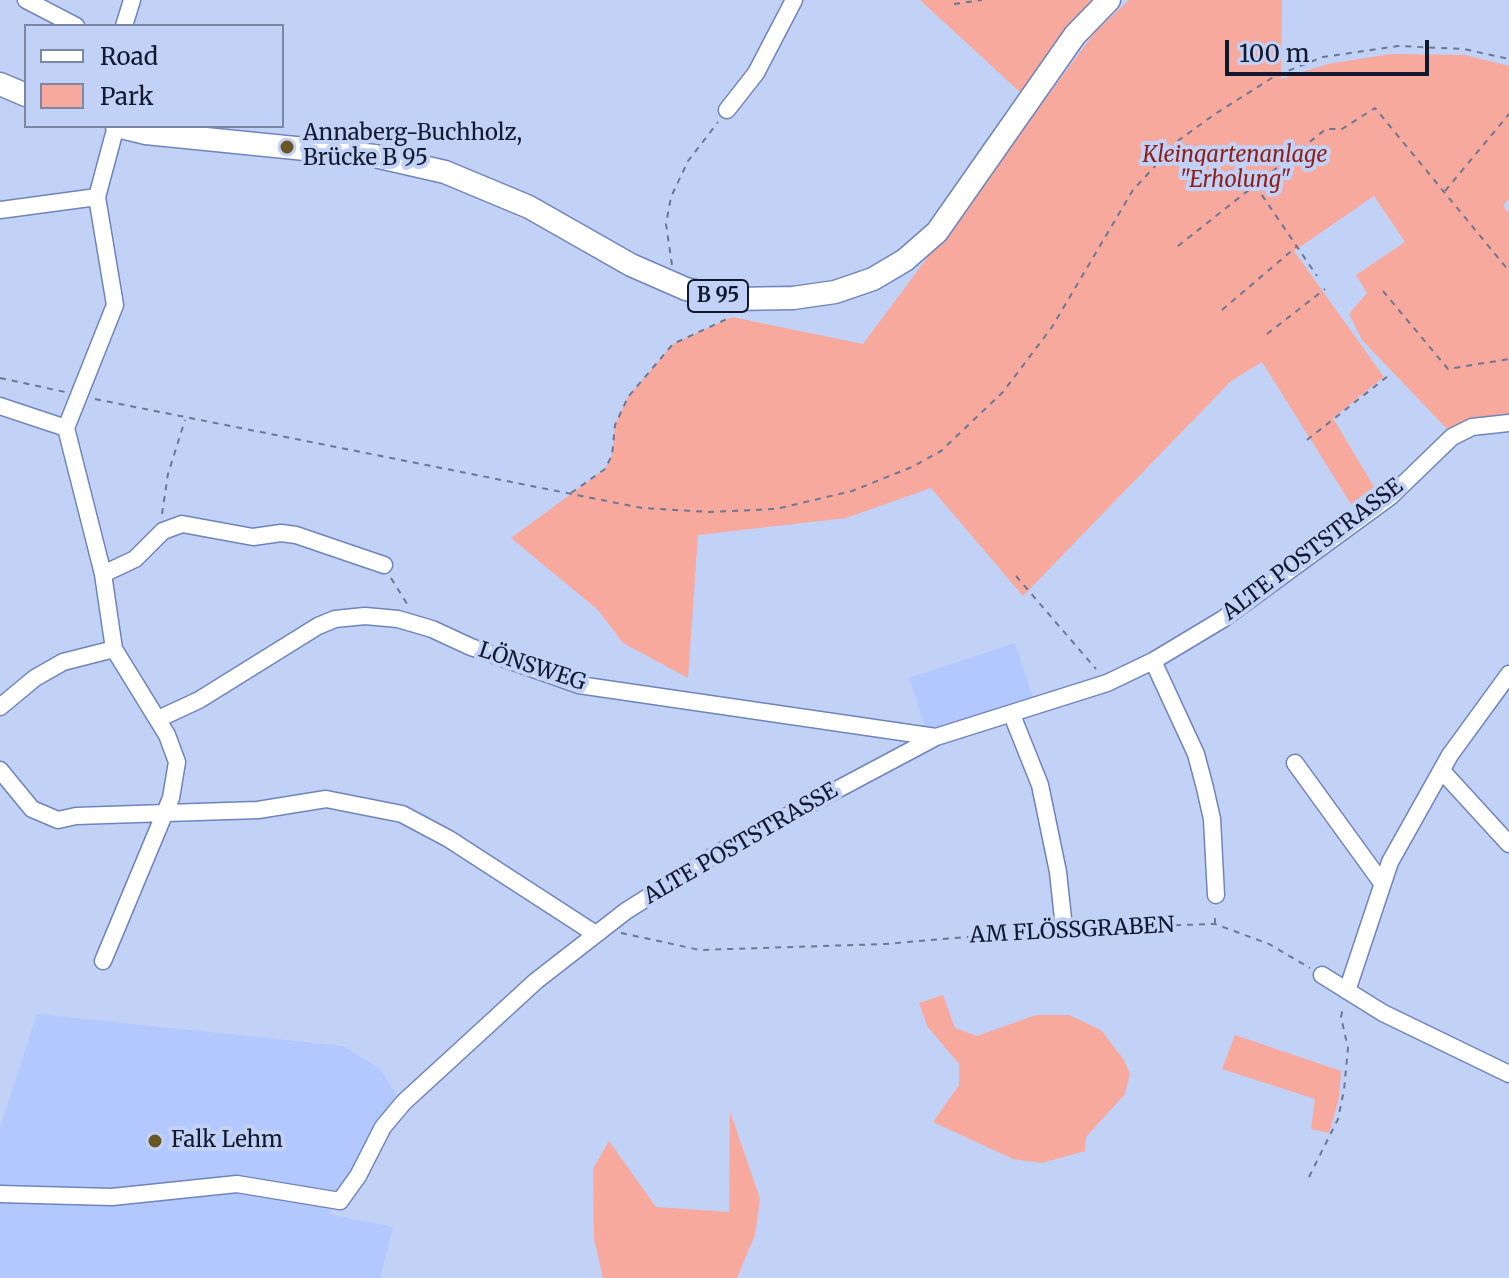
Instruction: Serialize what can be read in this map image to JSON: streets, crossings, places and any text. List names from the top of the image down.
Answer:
{
  "streets": {
    "main road": ["B 95"],
    "street": ["ALTE POSTSTRASSE", "LÖNSWEG"],
    "path": ["AM FLÖSSGRABEN"]
  },
  "crossings": [
    ["ALTE POSTSTRASSE", "LÖNSWEG"],
    ["ALTE POSTSTRASSE", "AM FLÖSSGRABEN"]
  ],
  "parks": ["Kleingartenanlage \"Erholung\""],
  "places": ["Annaberg-Buchholz, Brücke B 95", "Falk Lehm"],
  "legend": ["Road", "Park"],
  "scale_bar": "100 m"
}
